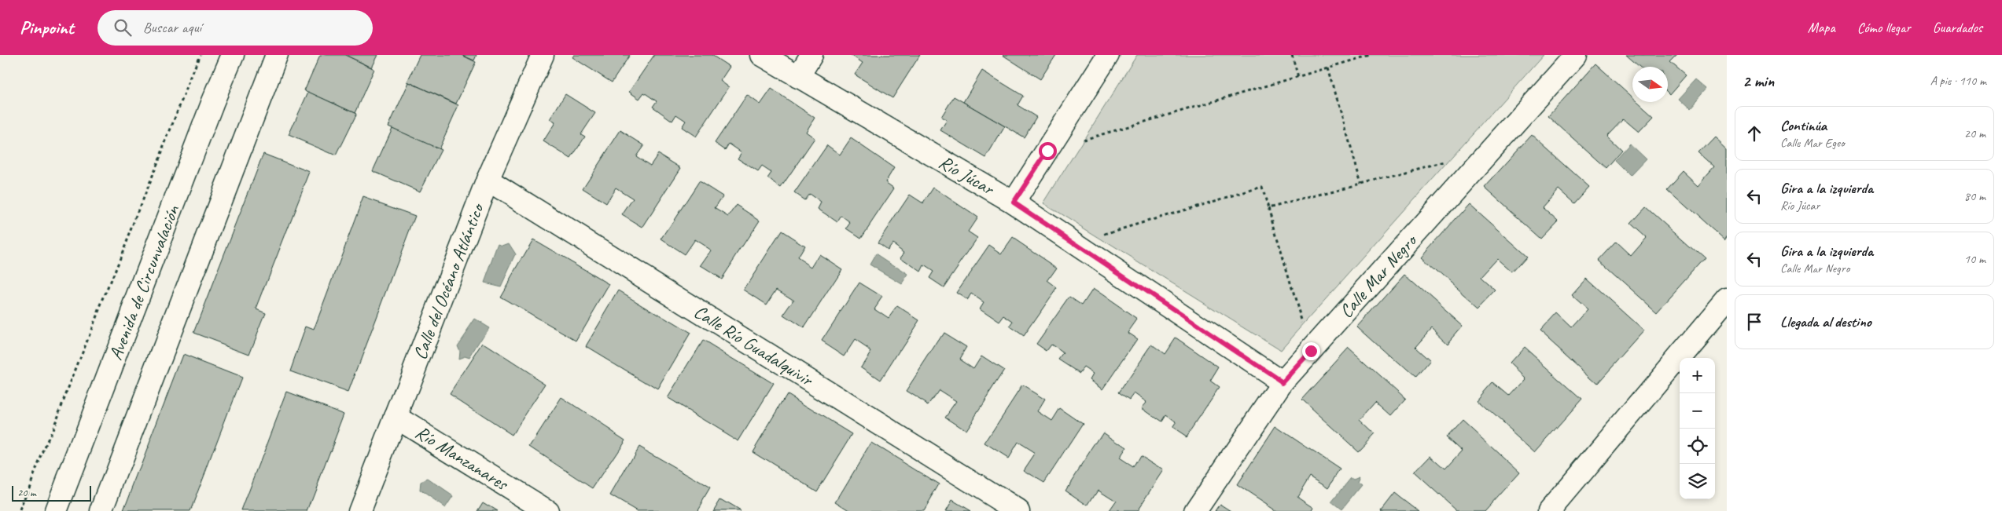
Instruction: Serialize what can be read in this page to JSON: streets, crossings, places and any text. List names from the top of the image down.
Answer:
{
  "streets": {
    "street": [
      "Río Júcar",
      "Calle Mar Negro",
      "Calle del Océano Atlántico",
      "Avenida de Circunvalación",
      "Calle Río Guadalquivir",
      "Río Manzanares"
    ]
  },
  "crossings": [
    ["Río Júcar", "Calle Mar Negro"],
    ["Calle del Océano Atlántico", "Calle Río Guadalquivir"],
    ["Calle del Océano Atlántico", "Río Manzanares"]
  ],
  "scale_bar": "20 m",
  "north": "right",
  "page": {
    "header": "Pinpoint",
    "search": "Buscar aquí",
    "nav": ["Mapa", "Cómo llegar", "Guardados"],
    "heading": ["2 min", "A pie · 110 m"],
    "list": [
      ["Continúa", "Calle Mar Egeo", "20 m"],
      ["Gira a la izquierda", "Río Júcar", "80 m"],
      ["Gira a la izquierda", "Calle Mar Negro", "10 m"],
      "Llegada al destino"
    ],
    "map_buttons": ["+", "−"],
    "scale": "20 m"
  }
}
